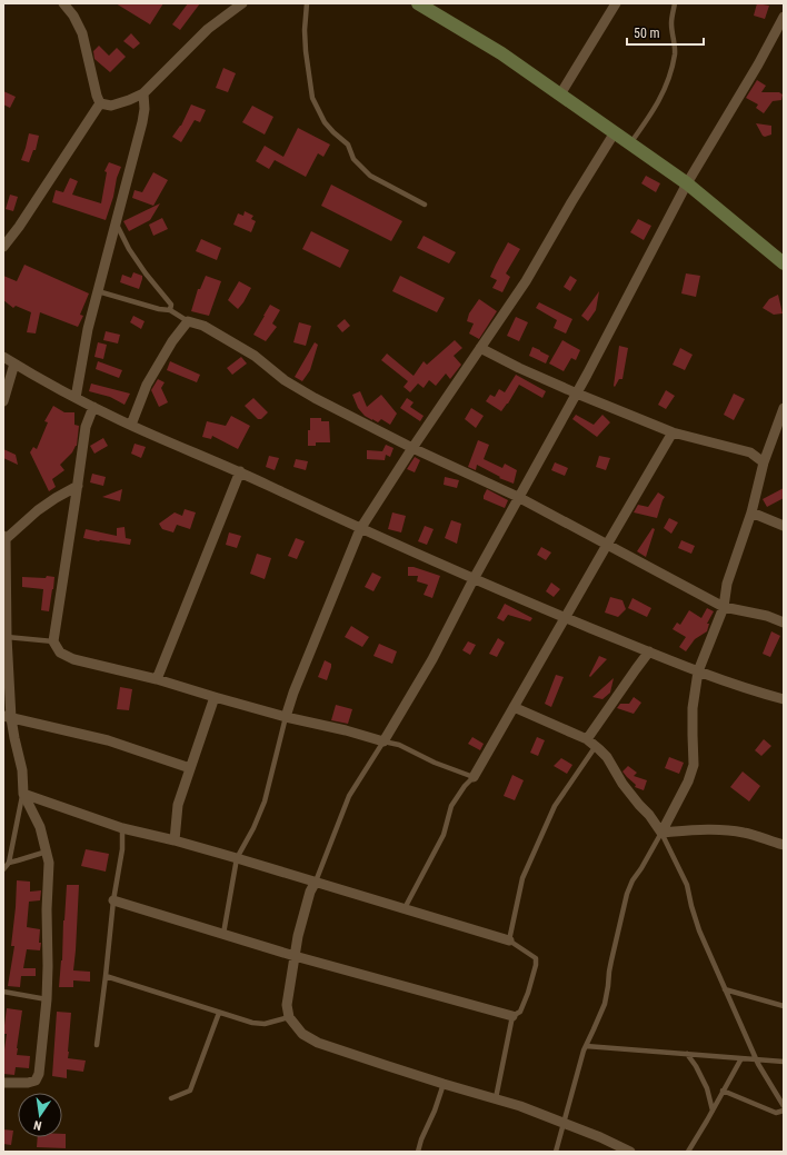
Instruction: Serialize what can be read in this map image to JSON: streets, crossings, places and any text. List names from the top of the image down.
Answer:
{
  "scale_bar": "50 m",
  "north": "bottom"
}
